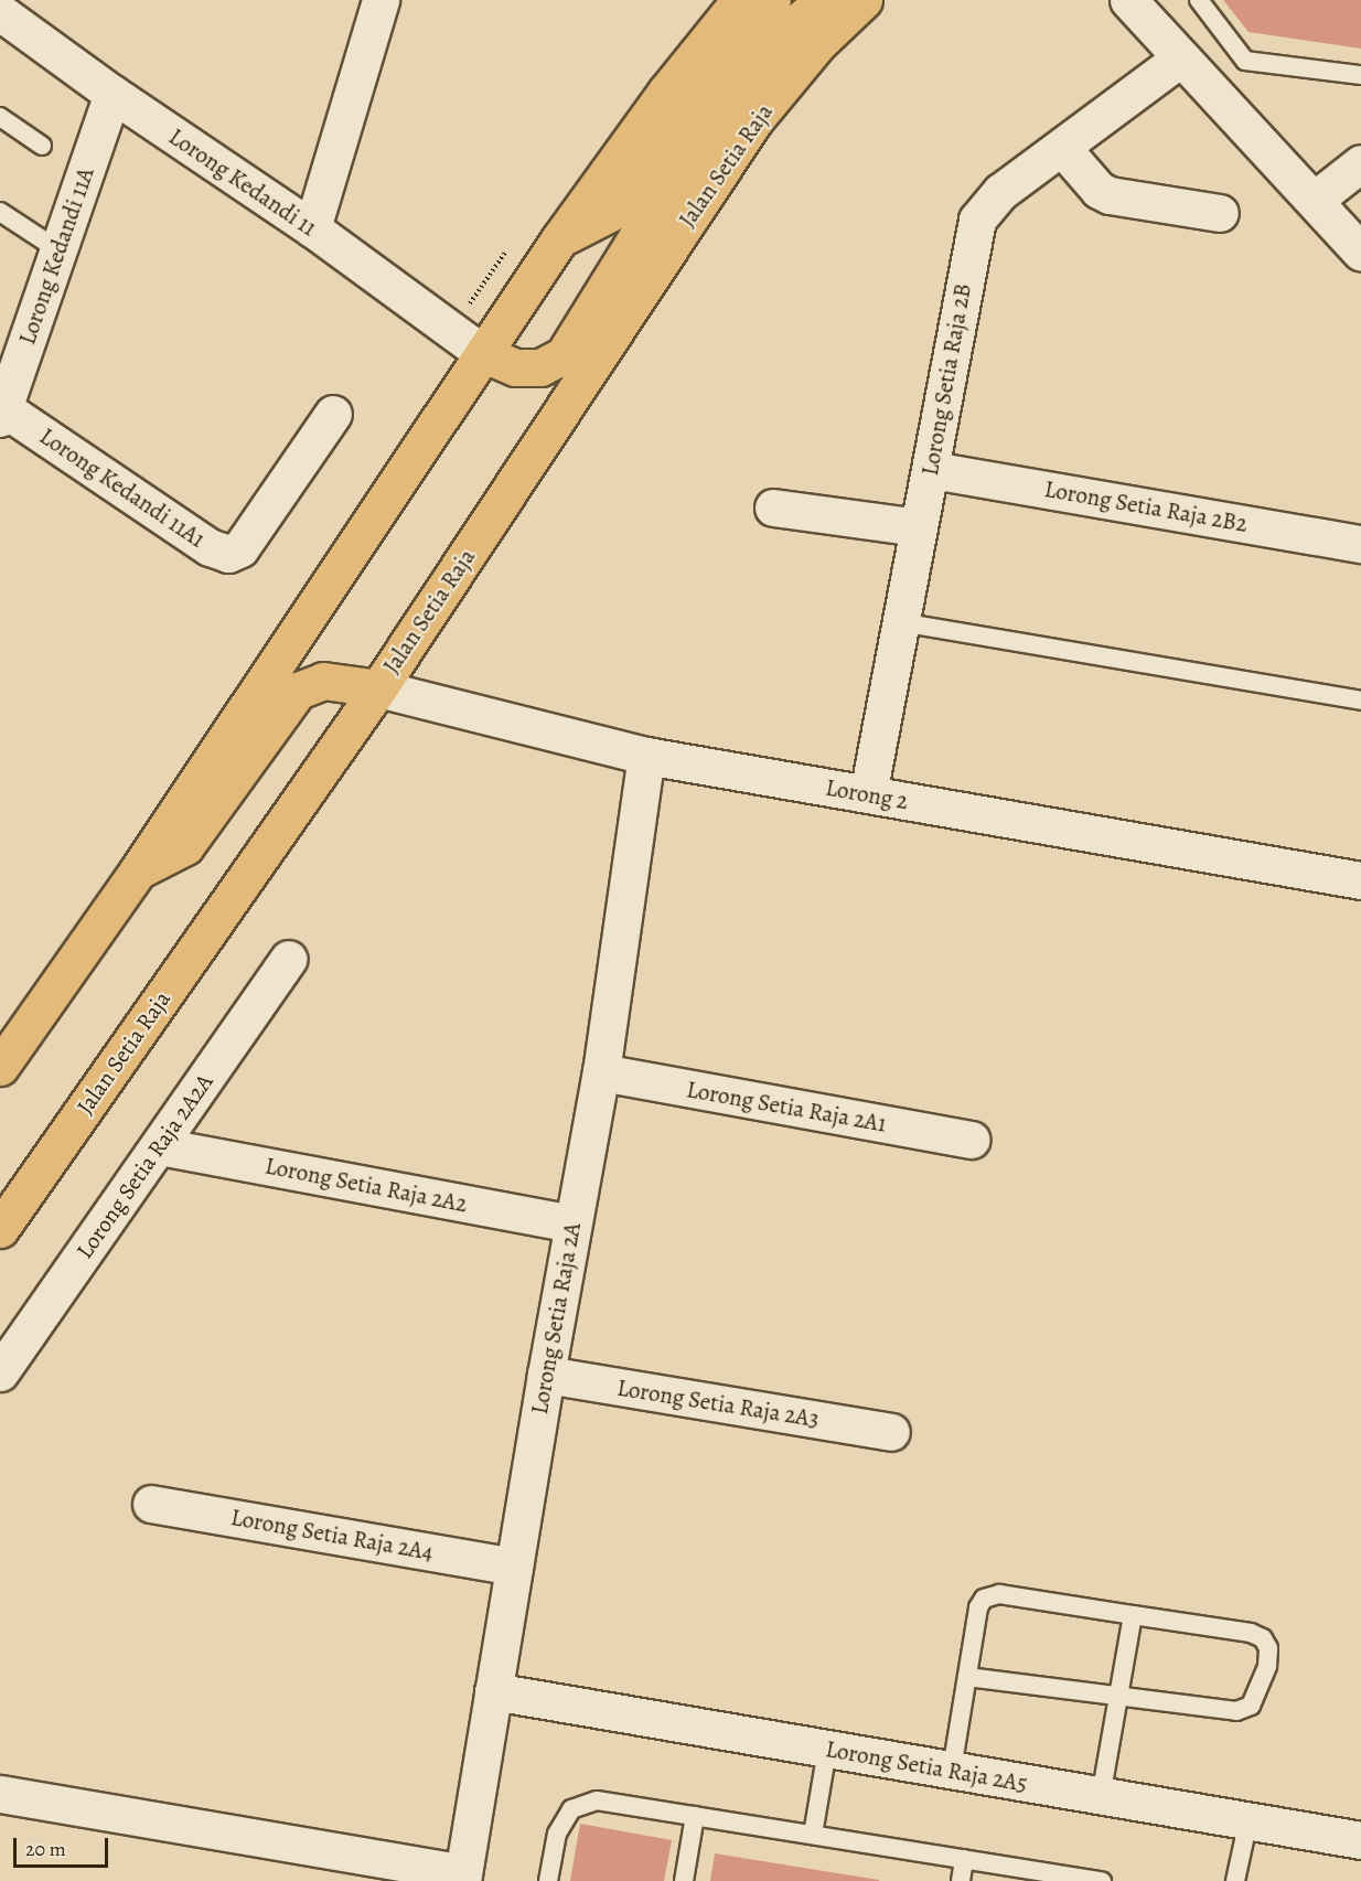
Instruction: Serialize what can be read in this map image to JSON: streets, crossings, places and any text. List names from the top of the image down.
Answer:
{
  "streets": {
    "main road": ["Jalan Setia Raja"],
    "street": [
      "Lorong Kedandi 11",
      "Lorong Kedandi 11A",
      "Lorong Setia Raja 2B",
      "Lorong Kedandi 11A1",
      "Lorong Setia Raja 2B2",
      "Lorong 2",
      "Lorong Setia Raja 2A1",
      "Lorong Setia Raja 2A2A",
      "Lorong Setia Raja 2A2",
      "Lorong Setia Raja 2A",
      "Lorong Setia Raja 2A3",
      "Lorong Setia Raja 2A4",
      "Lorong Setia Raja 2A5"
    ]
  },
  "crossings": [
    ["Jalan Setia Raja", "Lorong 2"],
    ["Lorong Kedandi 11", "Lorong Kedandi 11A"],
    ["Lorong Kedandi 11A", "Lorong Kedandi 11A1"],
    ["Lorong Setia Raja 2B", "Lorong Setia Raja 2B2"],
    ["Lorong Setia Raja 2B", "Lorong 2"],
    ["Lorong 2", "Lorong Setia Raja 2A"],
    ["Lorong Setia Raja 2A1", "Lorong Setia Raja 2A"],
    ["Lorong Setia Raja 2A2A", "Lorong Setia Raja 2A2"],
    ["Lorong Setia Raja 2A2", "Lorong Setia Raja 2A"],
    ["Lorong Setia Raja 2A", "Lorong Setia Raja 2A3"],
    ["Lorong Setia Raja 2A", "Lorong Setia Raja 2A4"],
    ["Lorong Setia Raja 2A", "Lorong Setia Raja 2A5"]
  ],
  "scale_bar": "20 m"
}
